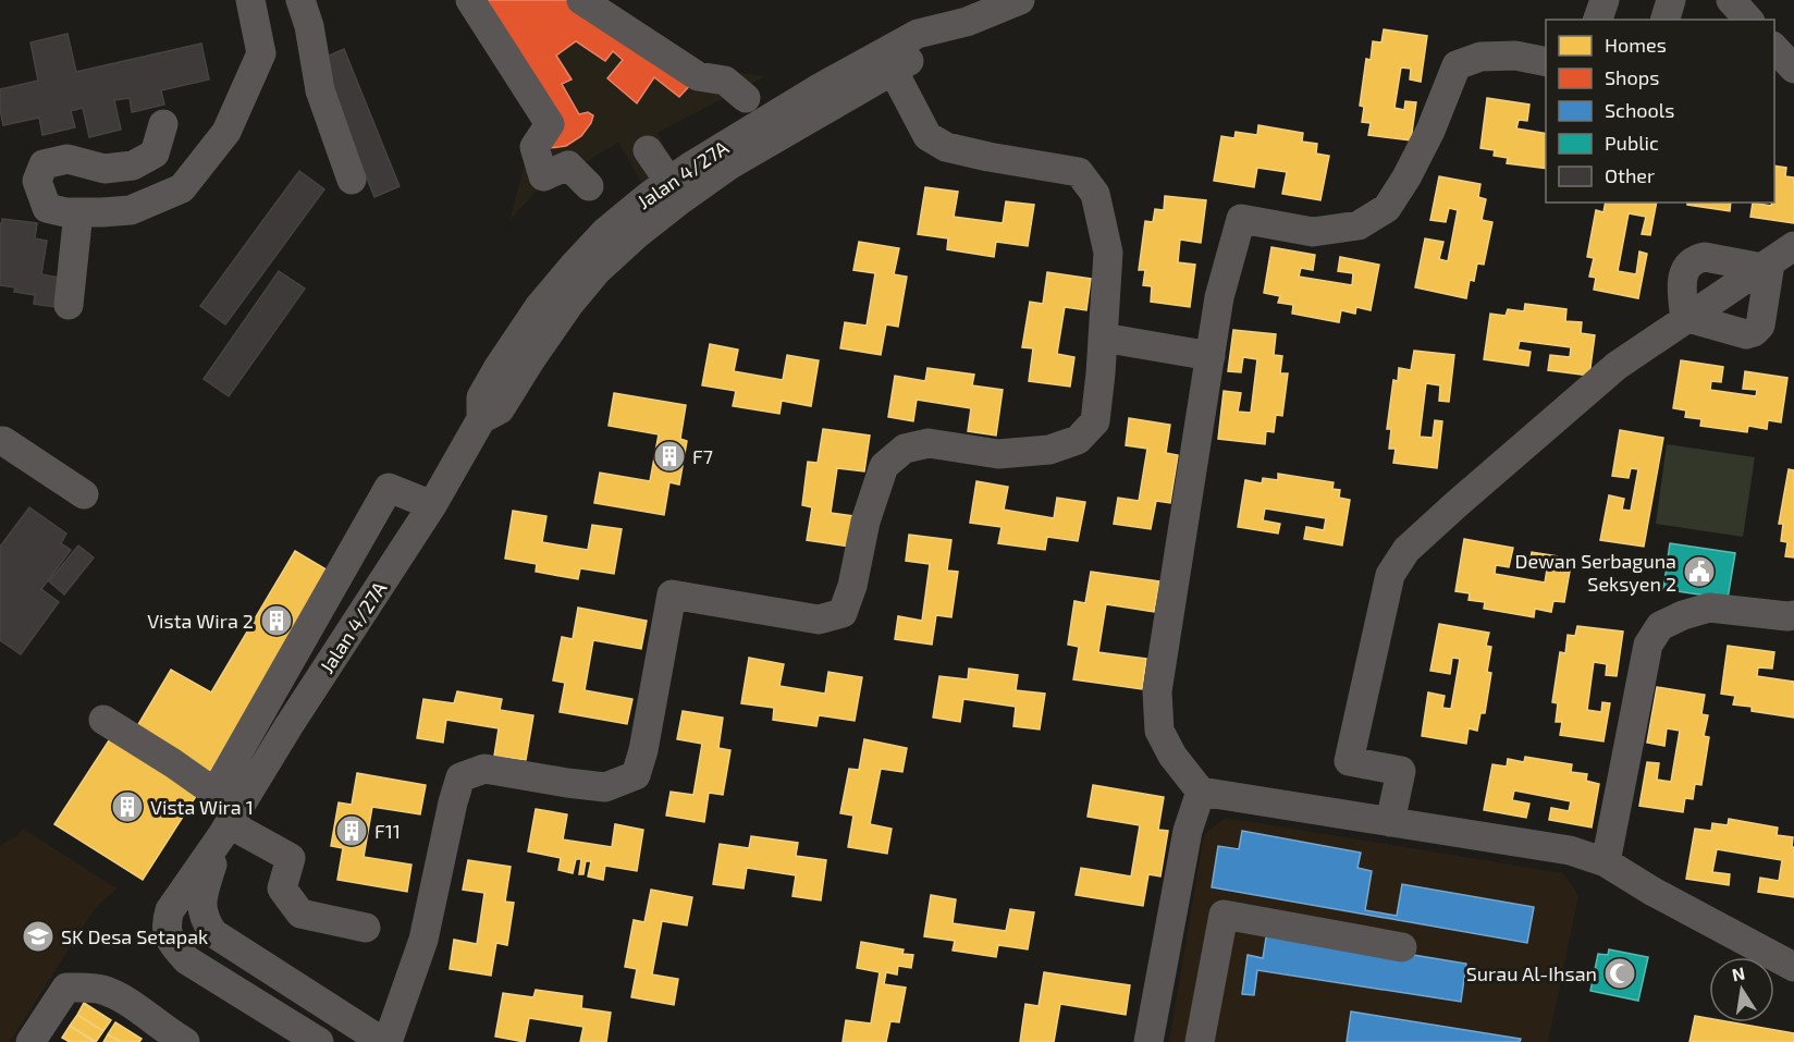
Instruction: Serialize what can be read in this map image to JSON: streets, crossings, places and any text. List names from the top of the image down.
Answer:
{
  "streets": {
    "street": ["Jalan 4/27A"]
  },
  "places": {
    "building": [
      "F7",
      "Vista Wira 2",
      "Vista Wira 1",
      "F11"
    ],
    "public building": ["Dewan Serbaguna Seksyen 2"],
    "school or university": ["SK Desa Setapak"],
    "mosque": ["Surau Al-Ihsan"]
  },
  "legend": [
    "Homes",
    "Shops",
    "Schools",
    "Public",
    "Other"
  ],
  "north": "top"
}
